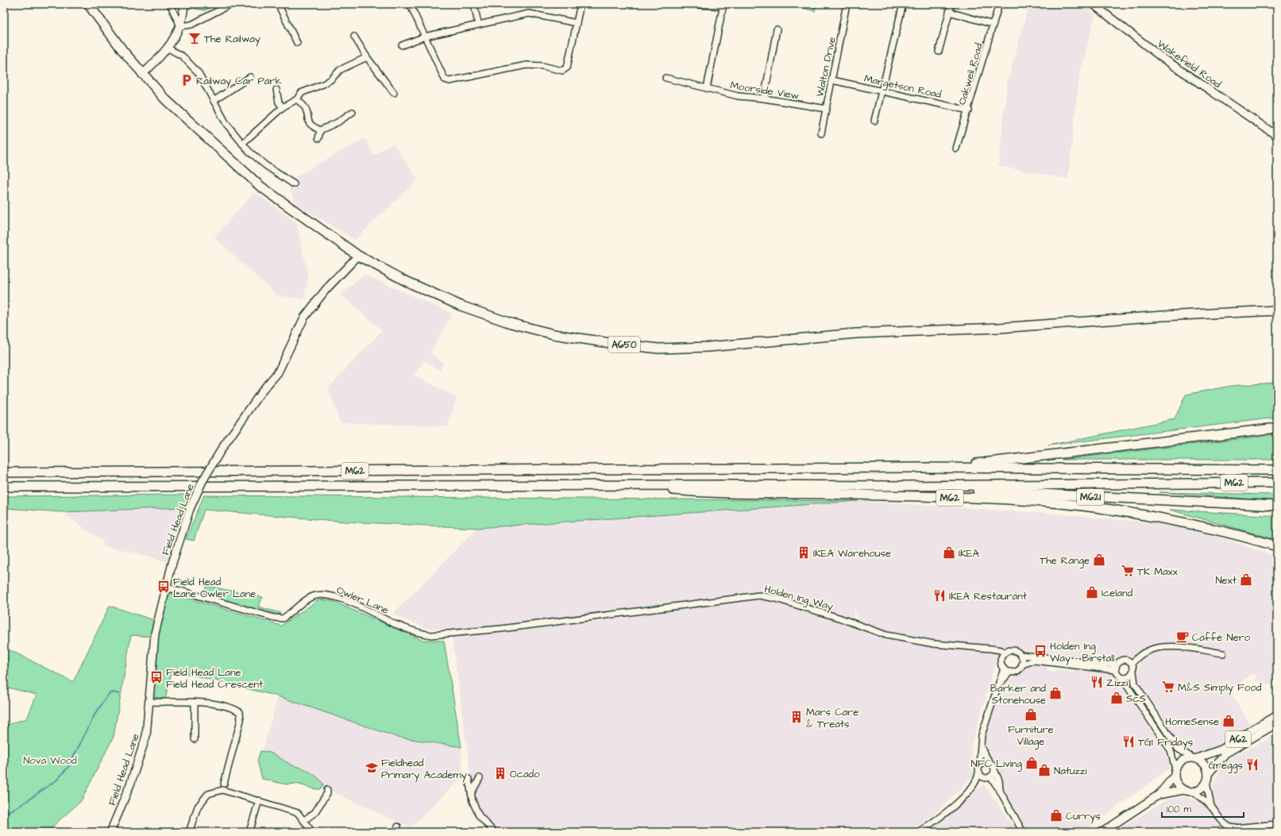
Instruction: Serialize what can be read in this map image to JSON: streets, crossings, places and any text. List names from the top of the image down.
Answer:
{
  "streets": {
    "highway": ["A650", "M62", "M621"],
    "main road": ["Wakefield Road", "Field Head Lane", "A62"],
    "street": [
      "Walton Drive",
      "Oakwell Road",
      "Margetson Road",
      "Moorside View",
      "Holden Ing Way",
      "Owler Lane"
    ]
  },
  "crossings": [
    ["Walton Drive", "Margetson Road"],
    ["Walton Drive", "Moorside View"],
    ["Oakwell Road", "Margetson Road"],
    ["A650", "Field Head Lane"],
    ["M62", "M621"],
    ["Field Head Lane", "Owler Lane"],
    ["Holden Ing Way", "Owler Lane"]
  ],
  "parks": ["Nova Wood"],
  "places": {
    "bar": ["The Railway"],
    "parking": ["Railway Car Park"],
    "building": ["IKEA Warehouse", "Mars Care & Treats", "Ocado"],
    "shop": [
      "IKEA",
      "The Range",
      "Next",
      "Iceland",
      "Barker and Stonehouse",
      "ScS",
      "Furniture Village",
      "HomeSense",
      "NFC Living",
      "Natuzzi",
      "Currys"
    ],
    "supermarket": ["TK Maxx", "M&S Simply Food"],
    "bus stop": ["Field Head Lane Owler Lane", "Holden Ing Way - Birstall", "Field Head Lane Field Head Crescent"],
    "restaurant": [
      "IKEA Restaurant",
      "Zizzi",
      "TGI Fridays",
      "Greggs"
    ],
    "cafe": ["Caffè Nero"],
    "school or university": ["Fieldhead Primary Academy"]
  },
  "scale_bar": "100 m"
}
